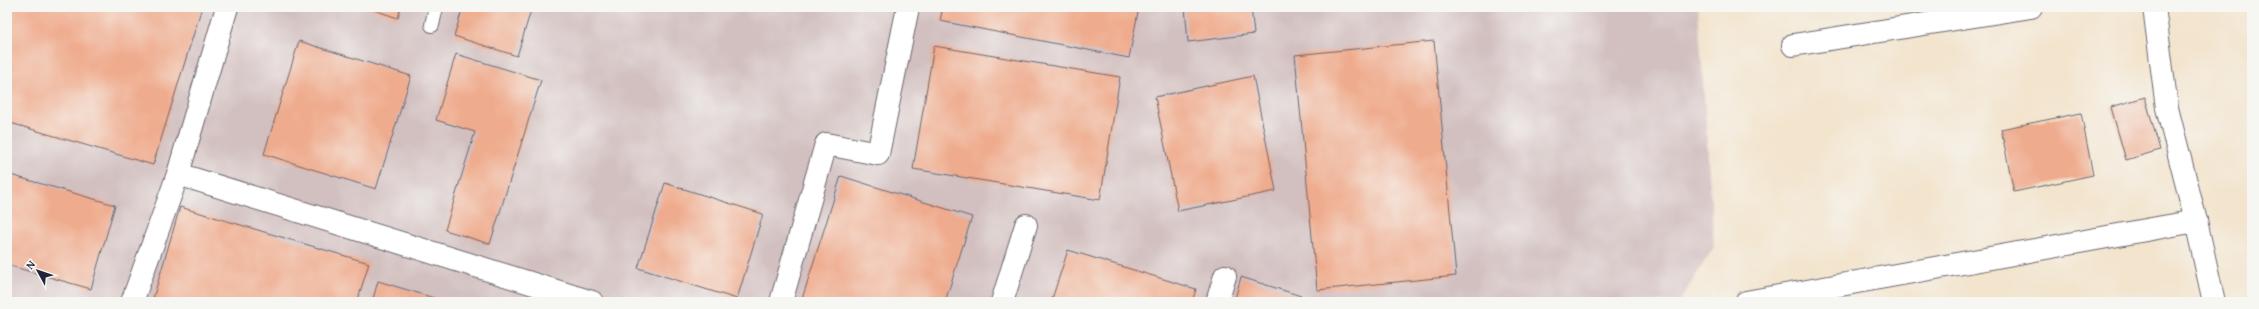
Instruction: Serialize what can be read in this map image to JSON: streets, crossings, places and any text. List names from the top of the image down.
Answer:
{
  "north": "top left"
}
